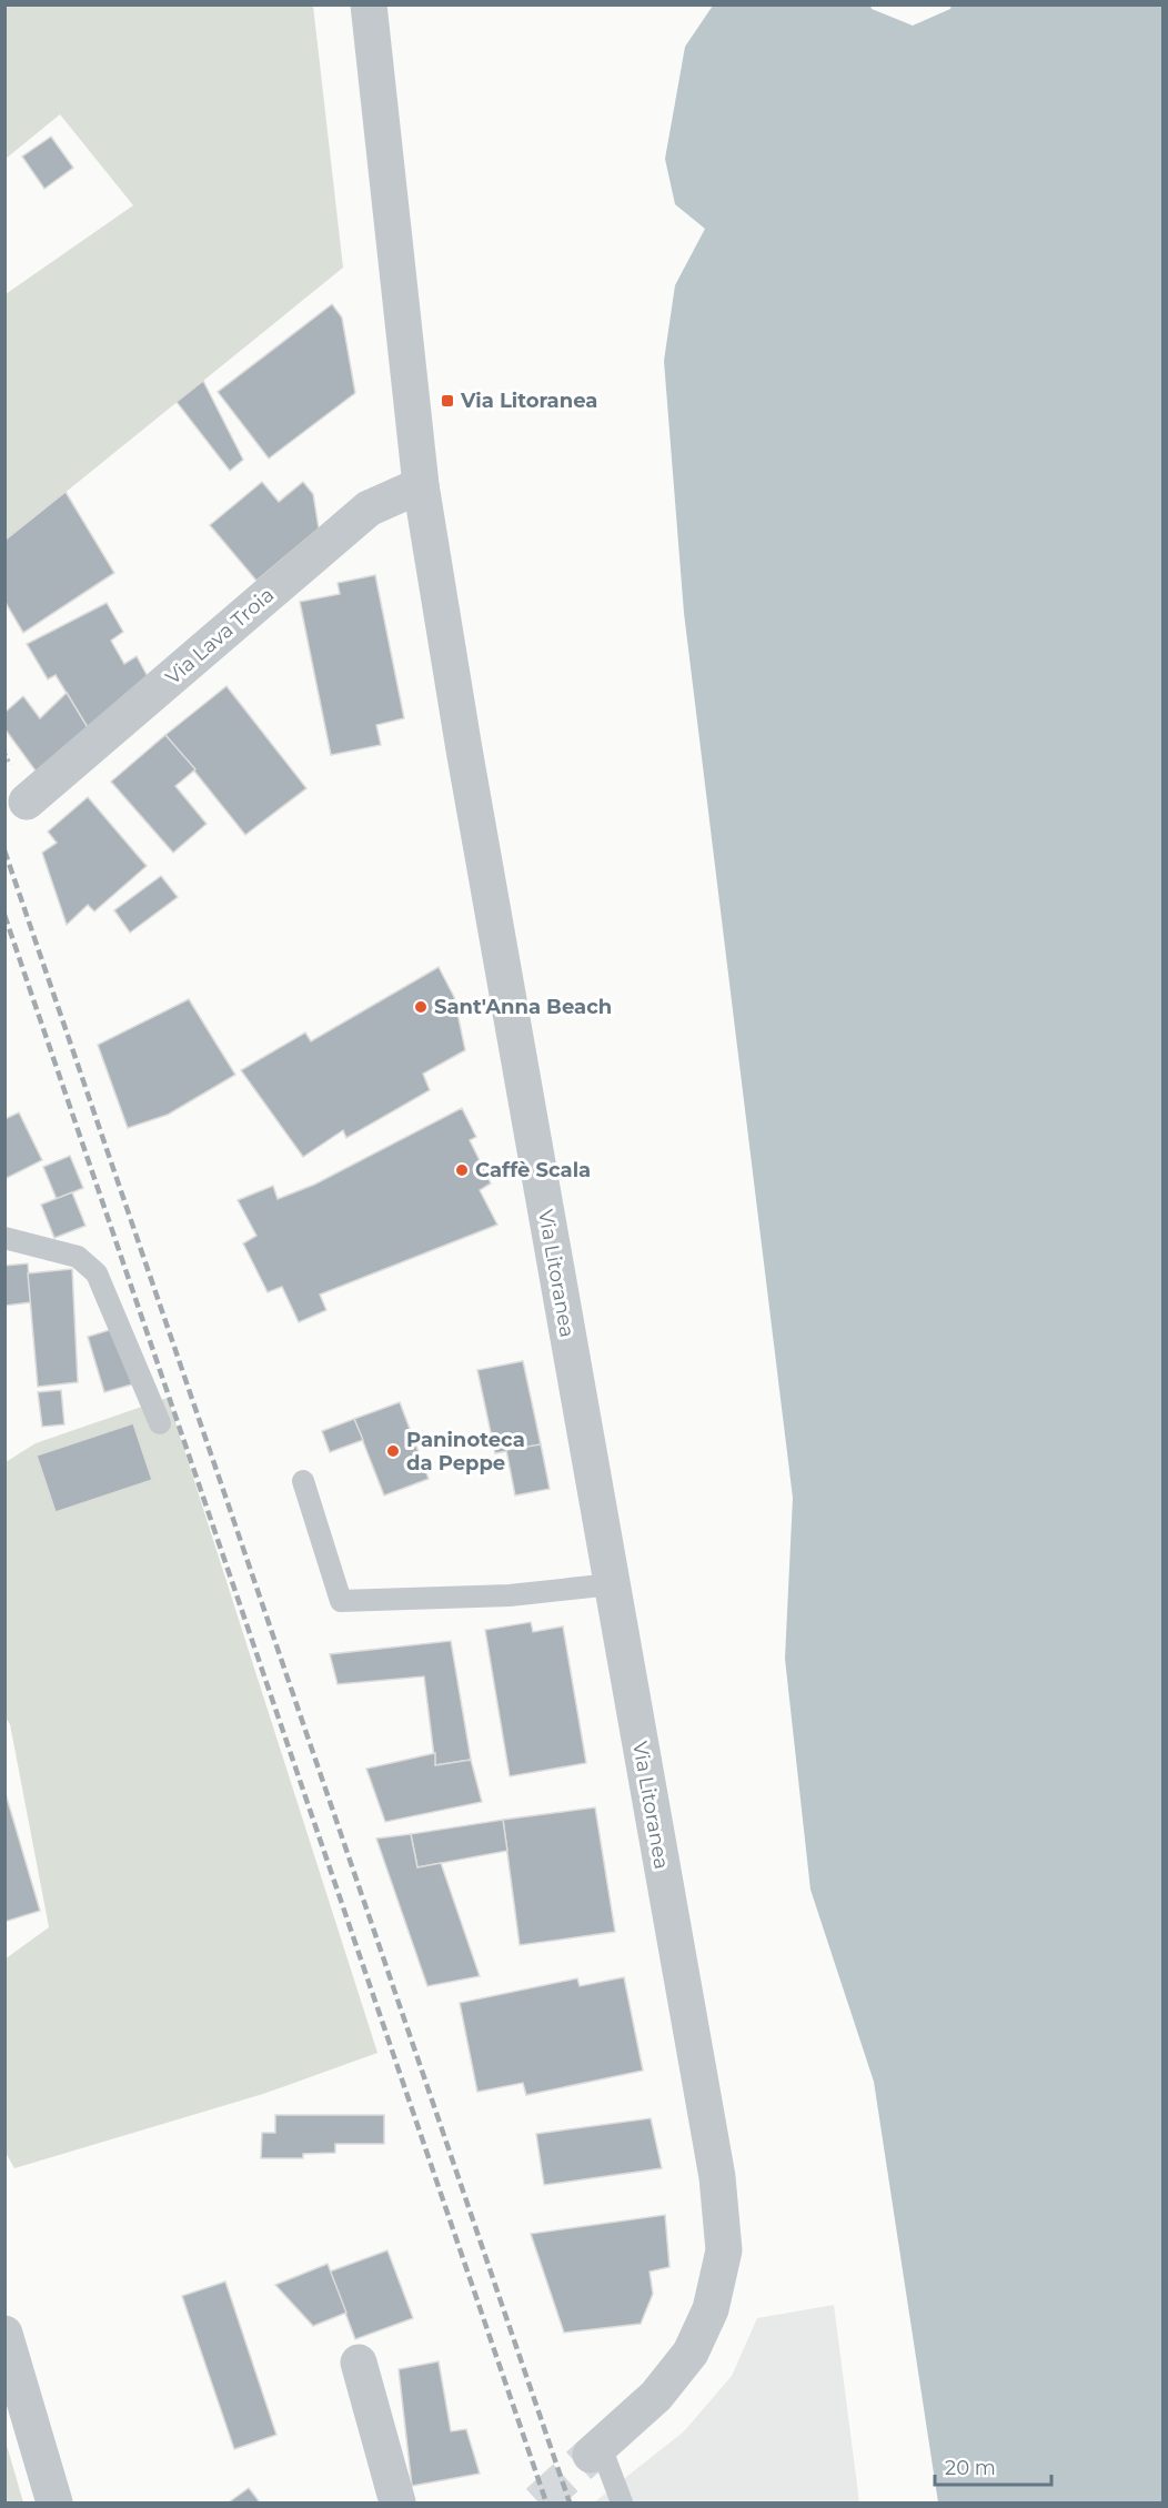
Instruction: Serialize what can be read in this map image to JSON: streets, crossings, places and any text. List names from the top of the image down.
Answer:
{
  "streets": {
    "street": ["Via Lava Troia", "Via Litoranea"]
  },
  "crossings": [
    ["Via Lava Troia", "Via Litoranea"]
  ],
  "places": {
    "transit": ["Via Litoranea"],
    "other": ["Sant'Anna Beach", "Caffè Scala", "Paninoteca da Peppe"]
  },
  "scale_bar": "20 m"
}
